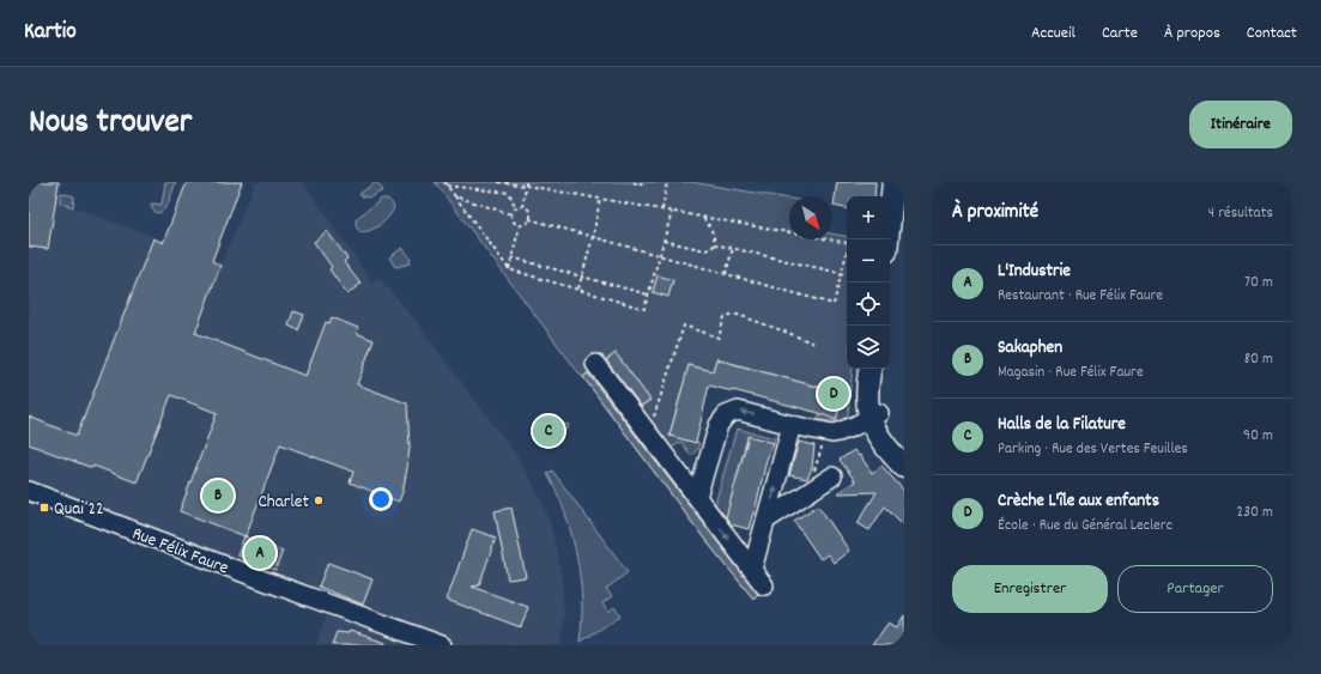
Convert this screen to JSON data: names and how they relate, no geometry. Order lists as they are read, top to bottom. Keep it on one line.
{"streets":{"street":["Rue Félix Faure"]},"places":{"other":["Charlet"],"transit":["Quai 22"]},"north":"bottom right","page":{"header":"Kartio","nav":["Accueil","Carte","À propos","Contact"],"title":"Nous trouver","buttons":["Itinéraire",["Enregistrer","Partager"]],"heading":["À proximité","4 résultats"],"map_buttons":["+","−"],"list":[{"mark":"A","name":"L'Industrie","note":"Restaurant · Rue Félix Faure","value":"70 m"},{"mark":"B","name":"Sakaphen","note":"Magasin · Rue Félix Faure","value":"80 m"},{"mark":"C","name":"Halls de la Filature","note":"Parking · Rue des Vertes Feuilles","value":"90 m"},{"mark":"D","name":"Crèche L'île aux enfants","note":"École · Rue du Général Leclerc","value":"230 m"}],"pins":["D","C","B","A"]}}
